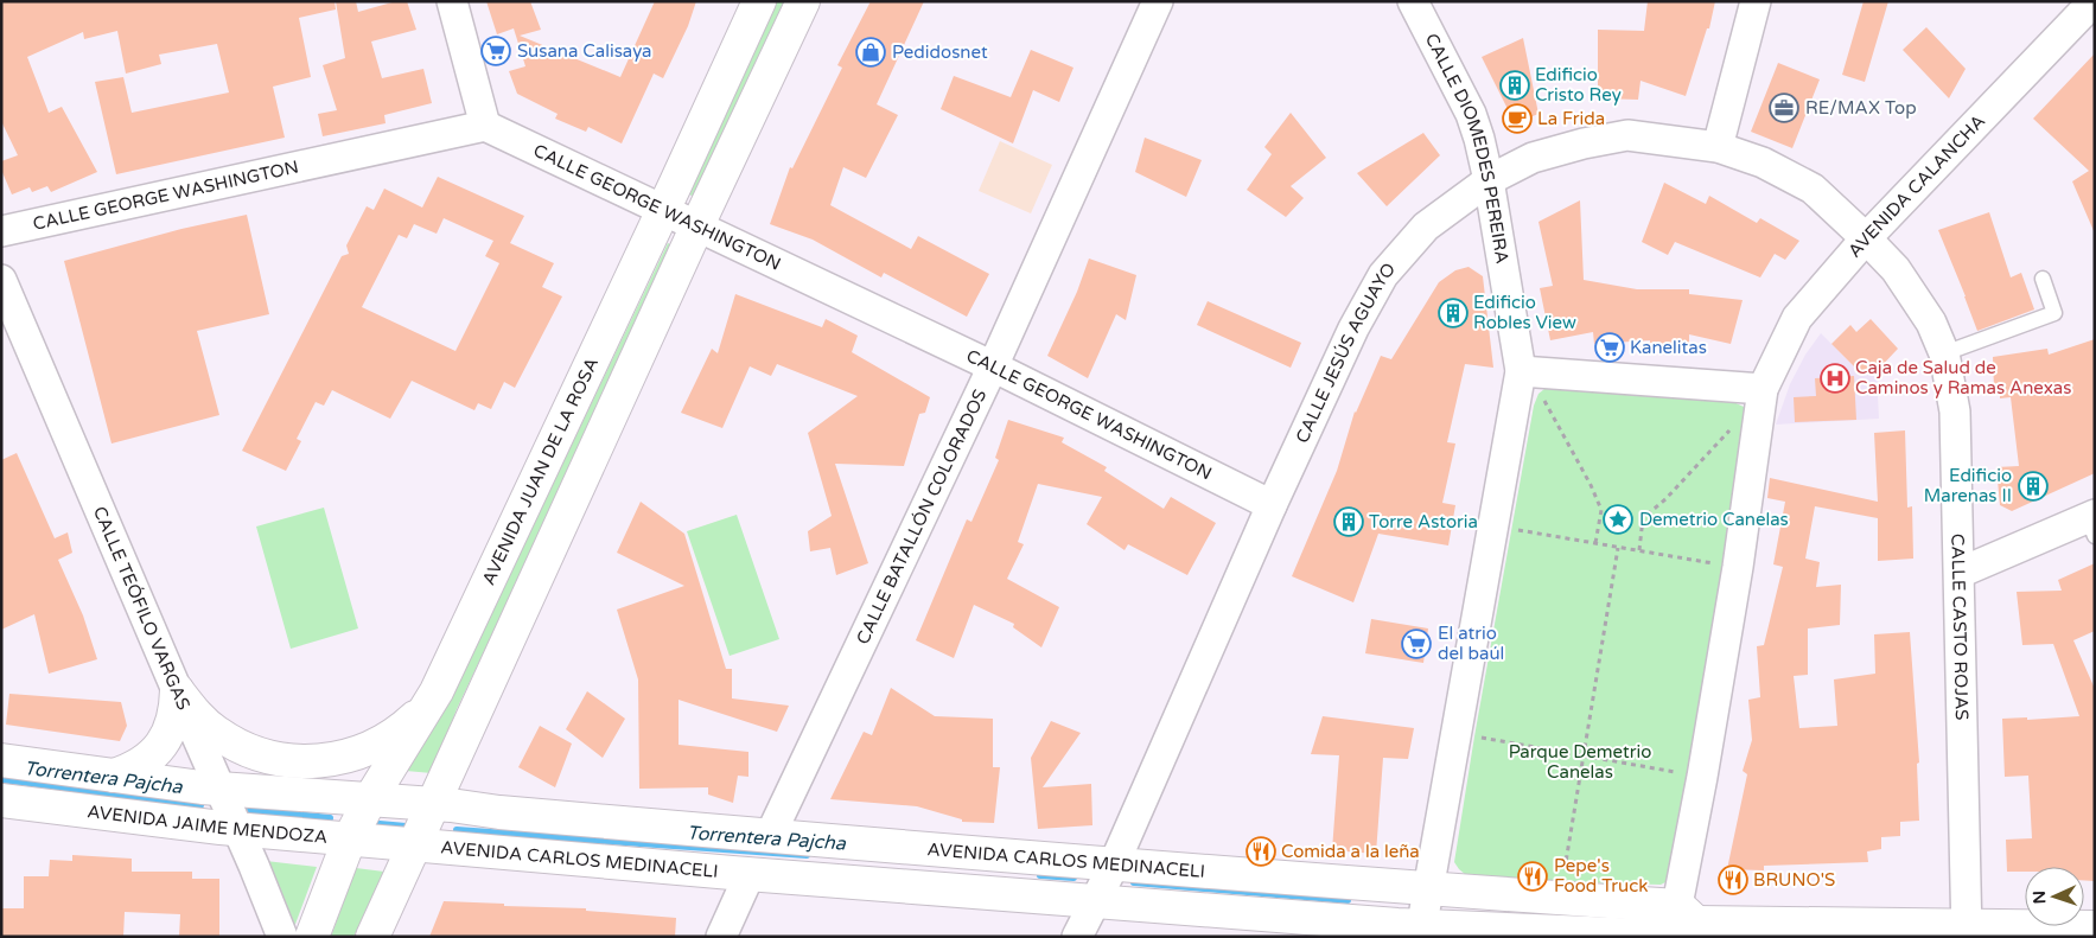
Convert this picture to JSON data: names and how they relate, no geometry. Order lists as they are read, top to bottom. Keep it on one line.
{"streets":{"main road":["AVENIDA JUAN DE LA ROSA","AVENIDA JAIME MENDOZA","AVENIDA CARLOS MEDINACELI"],"street":["CALLE DIOMEDES PEREIRA","AVENIDA CALANCHA","CALLE GEORGE WASHINGTON","CALLE JESÚS AGUAYO","CALLE BATALLÓN COLORADOS","CALLE TEÓFILO VARGAS","CALLE CASTO ROJAS"]},"crossings":[["CALLE DIOMEDES PEREIRA","CALLE JESÚS AGUAYO"],["AVENIDA CALANCHA","CALLE JESÚS AGUAYO"],["AVENIDA CALANCHA","CALLE CASTO ROJAS"],["CALLE GEORGE WASHINGTON","CALLE JESÚS AGUAYO"],["CALLE GEORGE WASHINGTON","AVENIDA JUAN DE LA ROSA"],["CALLE GEORGE WASHINGTON","CALLE BATALLÓN COLORADOS"],["CALLE JESÚS AGUAYO","CALLE CASTO ROJAS"],["CALLE JESÚS AGUAYO","AVENIDA CARLOS MEDINACELI"],["AVENIDA JUAN DE LA ROSA","AVENIDA JAIME MENDOZA"],["CALLE BATALLÓN COLORADOS","AVENIDA CARLOS MEDINACELI"],["CALLE TEÓFILO VARGAS","AVENIDA JAIME MENDOZA"],["CALLE CASTO ROJAS","AVENIDA CARLOS MEDINACELI"],["AVENIDA JAIME MENDOZA","AVENIDA CARLOS MEDINACELI"]],"water":["Torrentera Pajcha"],"parks":["Parque Demetrio Canelas"],"places":{"supermarket":["Susana Calisaya","Kanelitas","El atrio del baúl"],"shop":["Pedidosnet"],"building":["Edificio Cristo Rey","Edificio Robles View","Edificio Marenas II","Torre Astoria"],"office":["RE/MAX Top"],"cafe":["La Frida"],"hospital":["Caja de Salud de Caminos y Ramas Anexas"],"place":["Demetrio Canelas"],"restaurant":["Comida a la leña","Pepe's Food Truck","BRUNO'S"]},"north":"left"}
